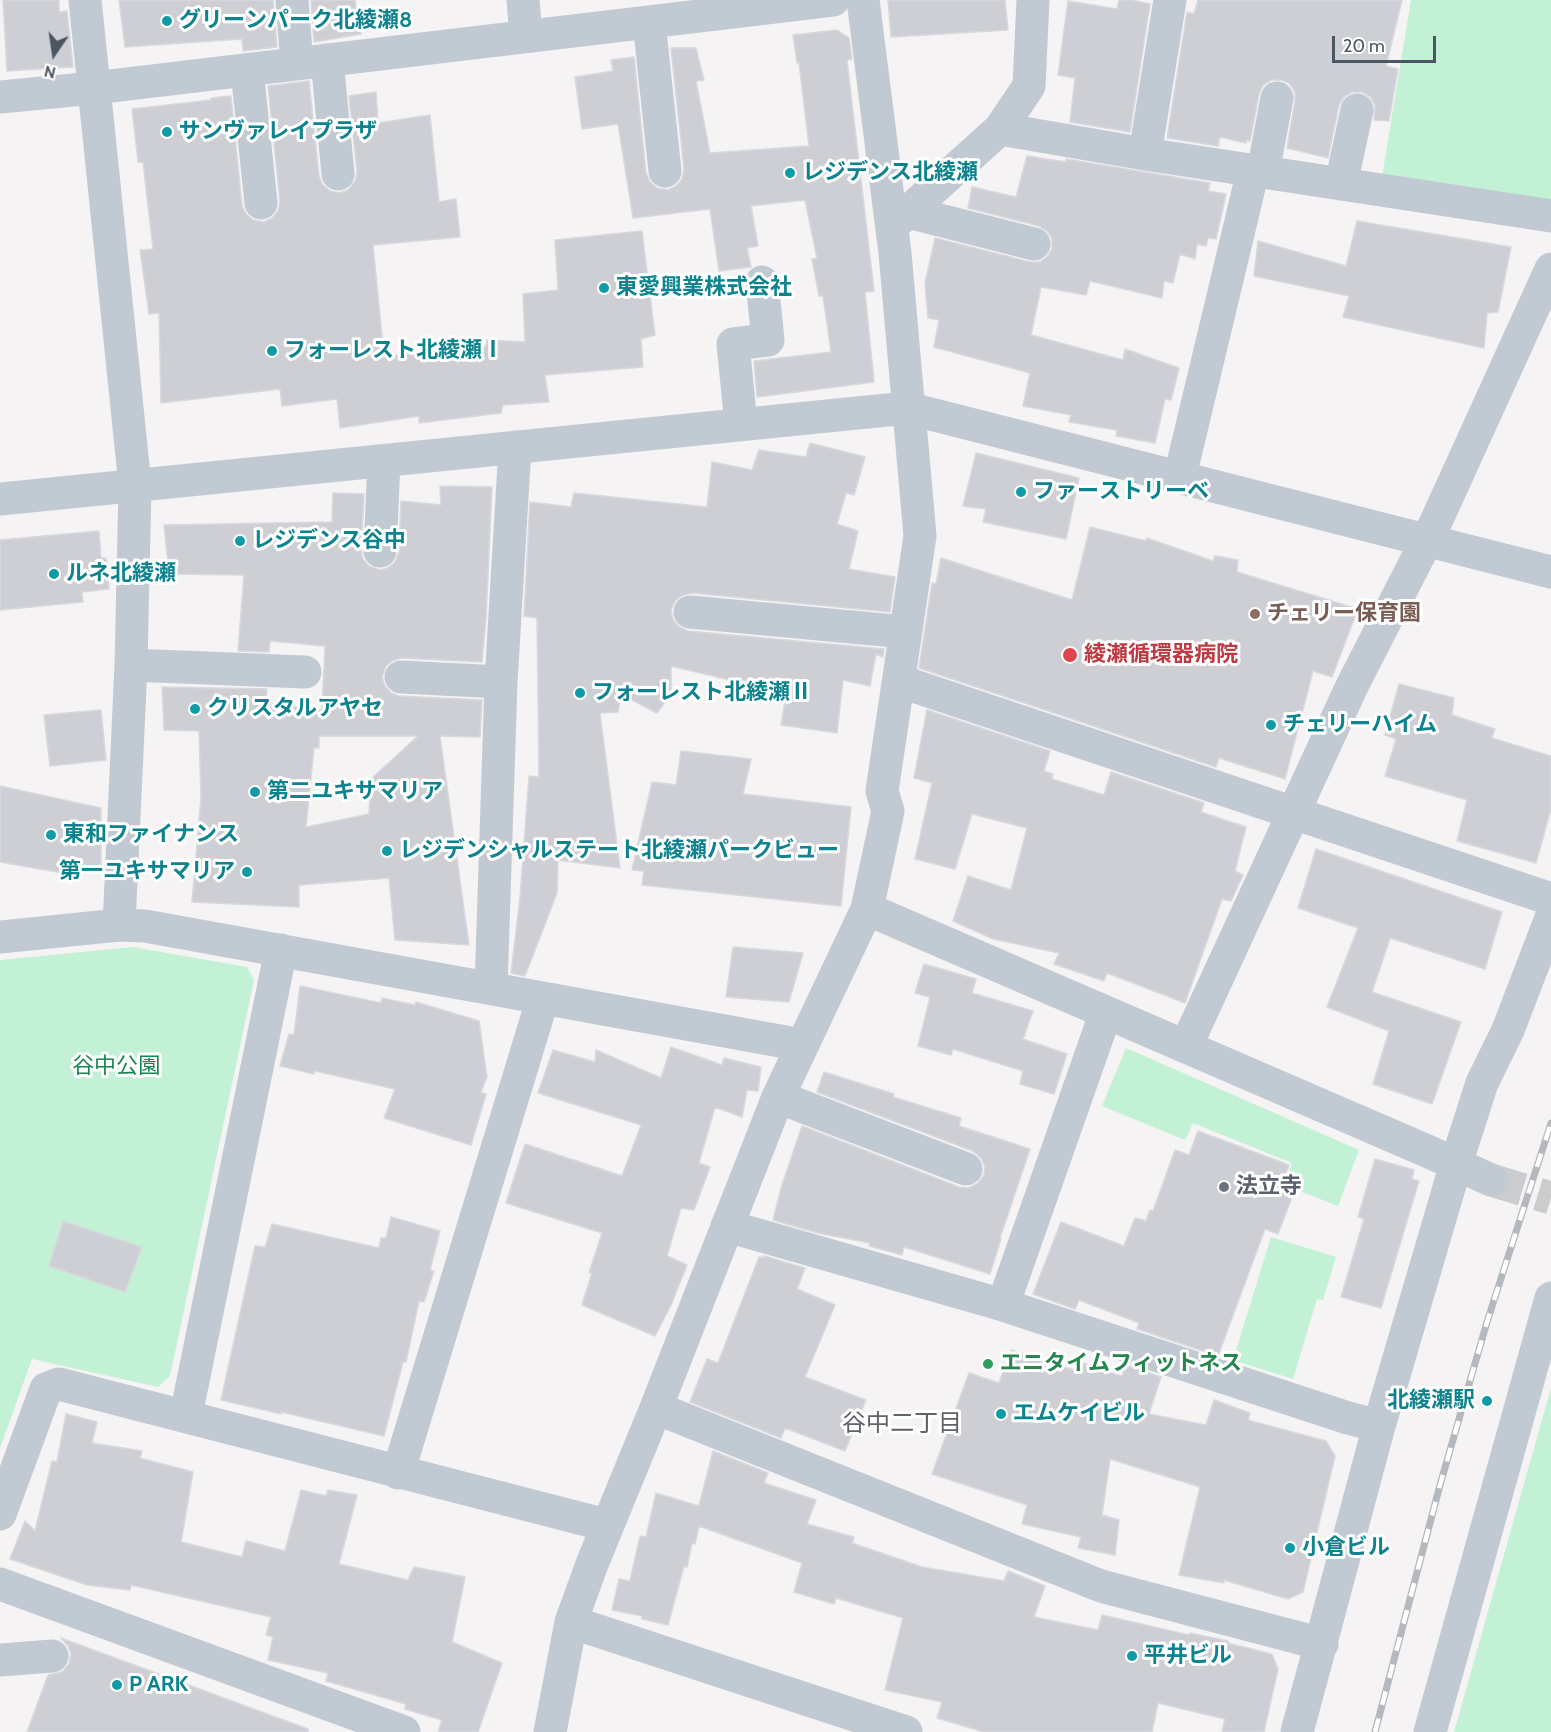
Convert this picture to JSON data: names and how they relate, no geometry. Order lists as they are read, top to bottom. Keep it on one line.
{"districts":["谷中二丁目"],"parks":["谷中公園"],"places":["グリーンパーク北綾瀬8","サンヴァレイプラザ","レジデンス北綾瀬","東愛興業株式会社","フォーレスト北綾瀬Ⅰ","ファーストリーベ","レジデンス谷中","ルネ北綾瀬","チェリー保育園","綾瀬循環器病院","フォーレスト北綾瀬Ⅱ","クリスタルアヤセ","チェリーハイム","第二ユキサマリア","東和ファイナンス","レジデンシャルステート北綾瀬パークビュー","第一ユキサマリア","法立寺","エニタイムフィットネス","北綾瀬駅","エムケイビル","小倉ビル","平井ビル","P ARK"],"scale_bar":"20 m","north":"bottom"}
